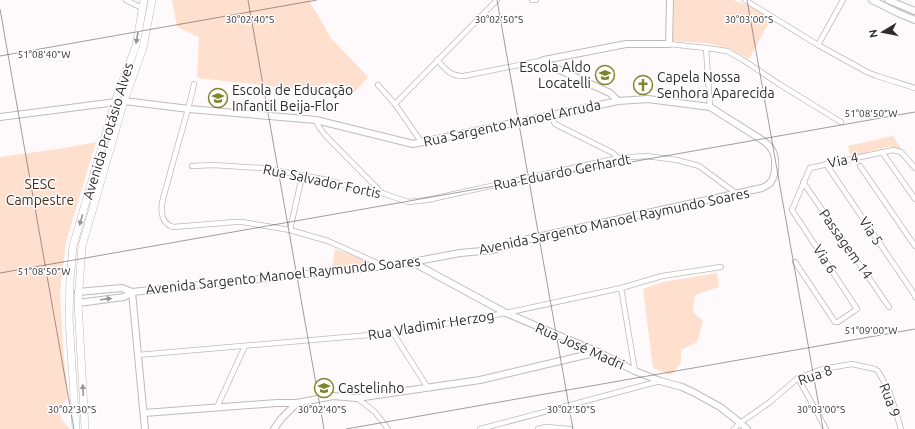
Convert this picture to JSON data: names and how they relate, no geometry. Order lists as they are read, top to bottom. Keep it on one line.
{"streets":{"main road":["Avenida Protásio Alves"],"street":["Rua Sargento Manoel Arruda","Via 4","Rua Eduardo Gerhardt","Rua Salvador Fortis","Avenida Sargento Manoel Raymundo Soares","Via 5","Passagem 14","Via 6","Rua Vladimir Herzog","Rua José Madri","Rua 8","Rua 9"]},"crossings":[["Rua Sargento Manoel Arruda","Avenida Protásio Alves"],["Rua Sargento Manoel Arruda","Avenida Sargento Manoel Raymundo Soares"],["Avenida Protásio Alves","Avenida Sargento Manoel Raymundo Soares"],["Via 4","Via 5"],["Via 4","Passagem 14"],["Via 4","Via 6"],["Rua Eduardo Gerhardt","Rua Salvador Fortis"],["Rua Eduardo Gerhardt","Avenida Sargento Manoel Raymundo Soares"],["Avenida Sargento Manoel Raymundo Soares","Rua José Madri"],["Rua Vladimir Herzog","Rua José Madri"],["Rua José Madri","Rua 8"],["Rua 8","Rua 9"]],"parks":["SESC Campestre"],"places":{"school or university":["Escola Aldo Locatelli","Escola de Educação Infantil Beija-Flor","Castelinho"],"church":["Capela Nossa Senhora Aparecida"]},"north":"left","coordinates":["30°02'40\"S","30°02'50\"S","30°03'00\"S","51°08'40\"W","51°08'50\"W","51°09'00\"W","30°02'30\"S"]}
